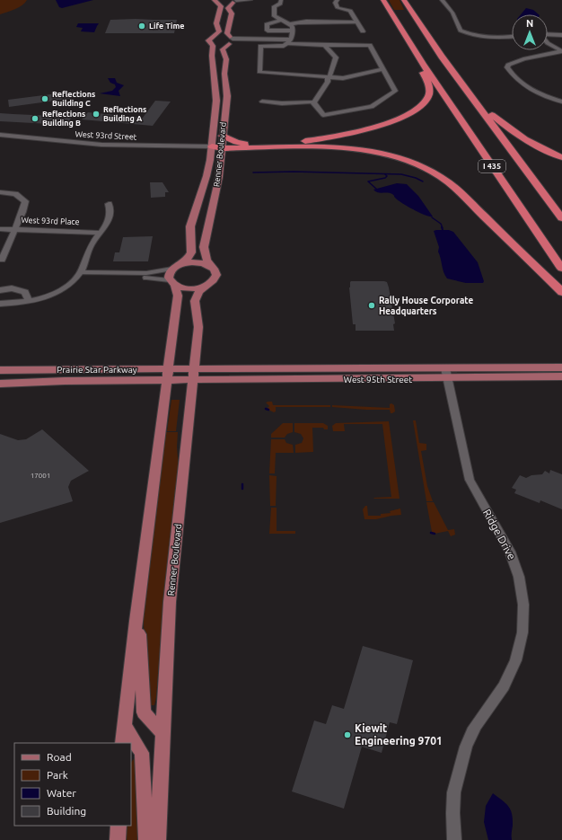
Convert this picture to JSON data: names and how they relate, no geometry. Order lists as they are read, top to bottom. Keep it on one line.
{"streets":{"highway":["I 435"],"main road":["Renner Boulevard","Prairie Star Parkway","West 95th Street"],"street":["West 93rd Street","West 93rd Place","Ridge Drive"]},"crossings":[["West 93rd Street","Renner Boulevard"],["Renner Boulevard","Prairie Star Parkway"],["Renner Boulevard","West 95th Street"],["Prairie Star Parkway","West 95th Street"],["West 95th Street","Ridge Drive"]],"places":["Life Time","Reflections Building C","Reflections Building A","Reflections Building B","Rally House Corporate Headquarters","Kiewit Engineering 9701"],"house_numbers":["17001"],"legend":["Road","Park","Water","Building"],"north":"top"}
